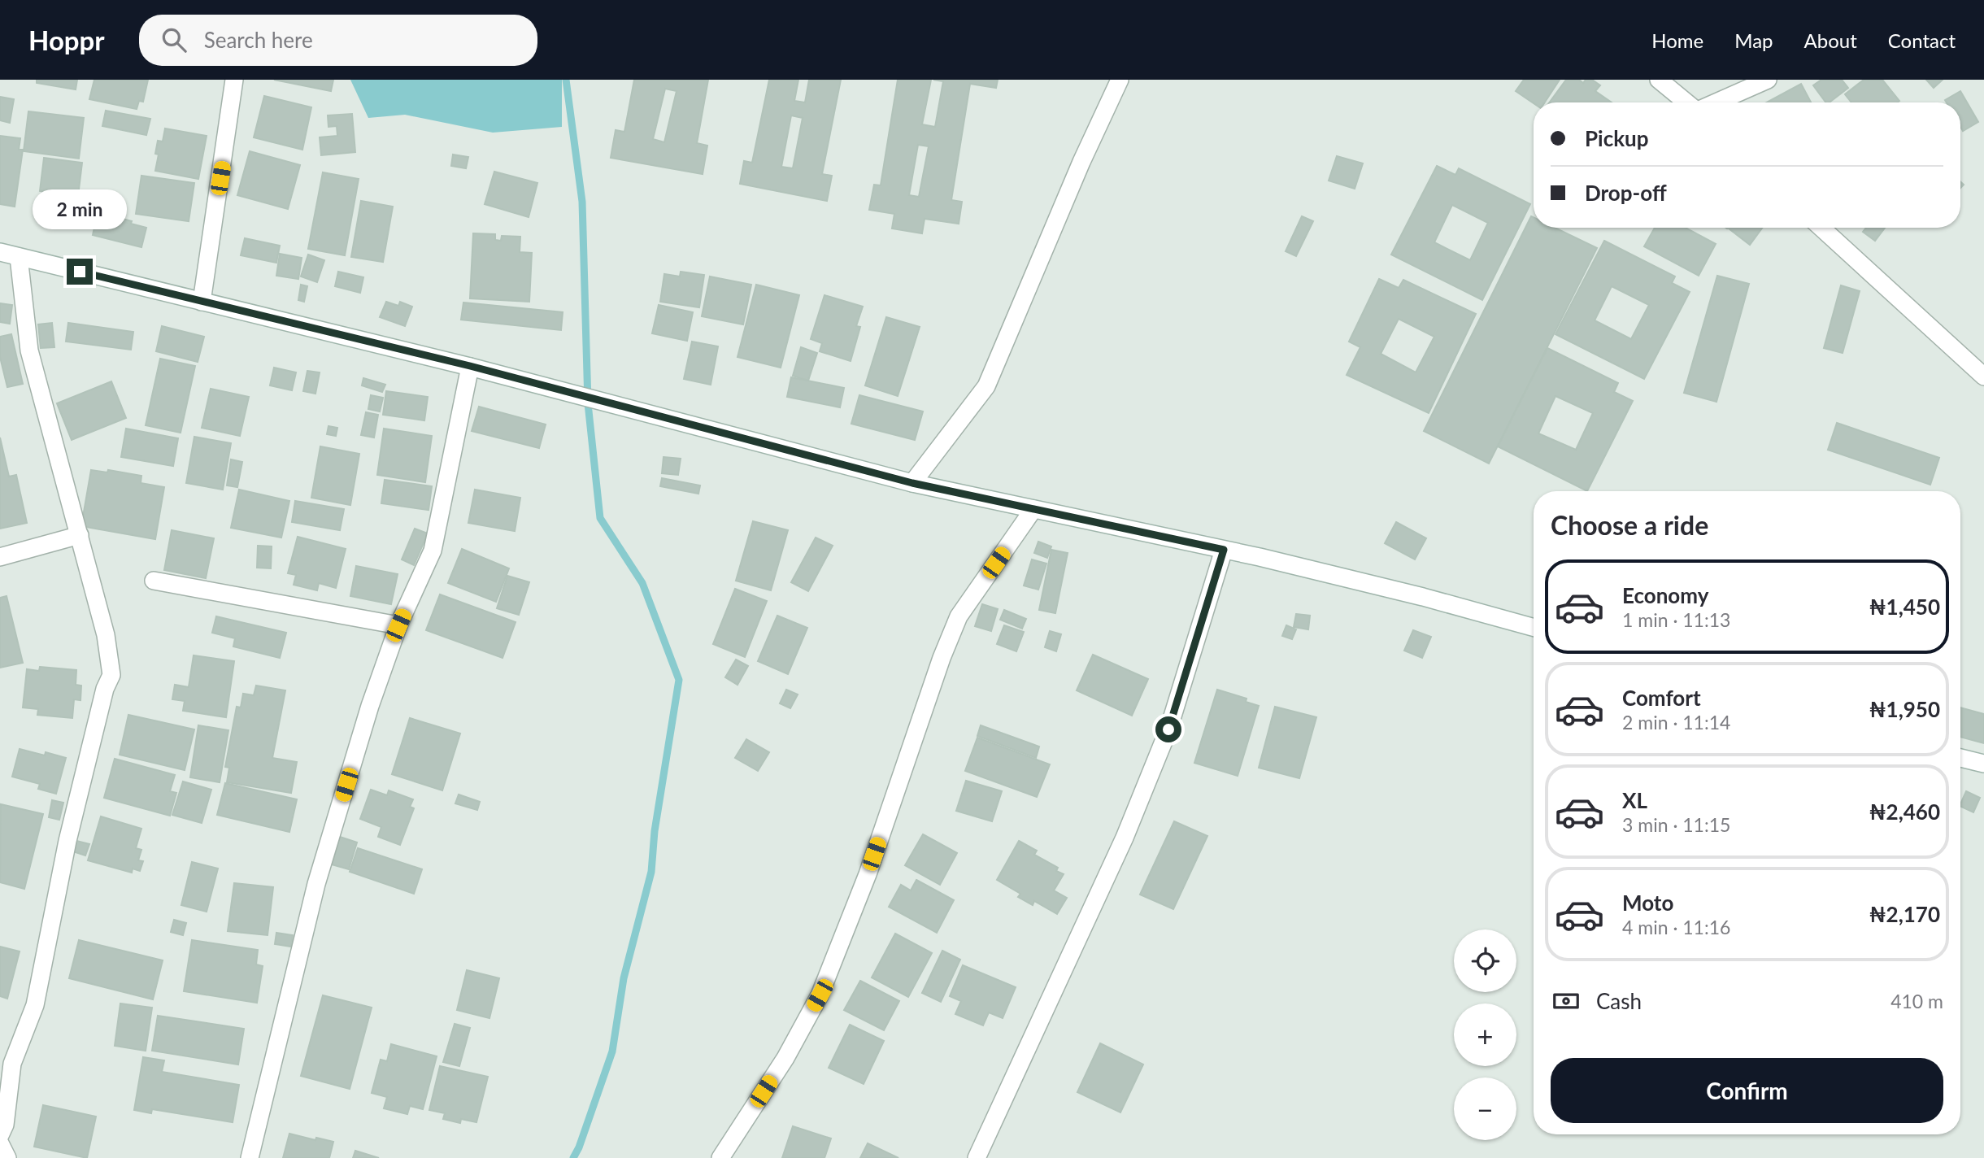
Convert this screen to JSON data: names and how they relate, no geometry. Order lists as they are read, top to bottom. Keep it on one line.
{"page":{"header":"Hoppr","search":"Search here","nav":["Home","Map","About","Contact"],"banner":["Pickup","Drop-off"],"bubble":"2 min","heading":"Choose a ride","list":[{"name":"Economy","note":"1 min · 11:13","value":"₦1,450"},{"name":"Comfort","note":"2 min · 11:14","value":"₦1,950"},{"name":"XL","note":"3 min · 11:15","value":"₦2,460"},{"name":"Moto","note":"4 min · 11:16","value":"₦2,170"}],"map_buttons":["+","−"],"pay":["Cash","410 m"],"buttons":"Confirm"}}
